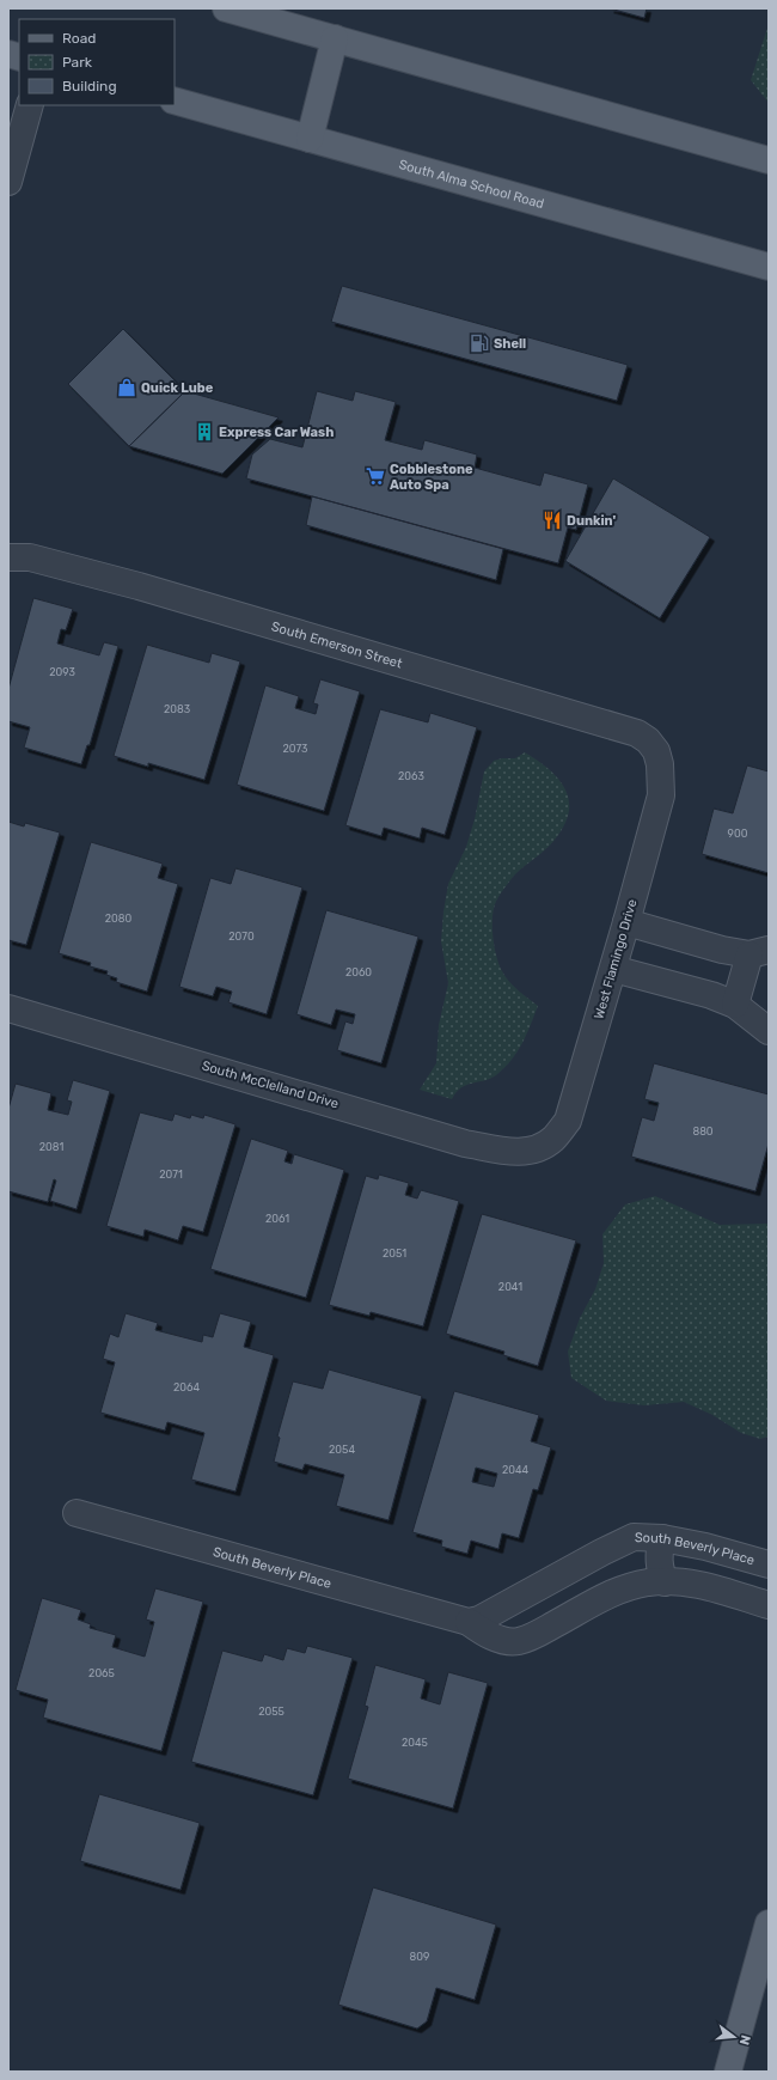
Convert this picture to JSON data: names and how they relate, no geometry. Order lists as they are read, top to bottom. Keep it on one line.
{"streets":{"main road":["South Alma School Road"],"street":["South Emerson Street","West Flamingo Drive","South McClelland Drive","South Beverly Place"]},"crossings":[["South Emerson Street","West Flamingo Drive"],["West Flamingo Drive","South McClelland Drive"]],"places":{"fuel station":["Shell"],"shop":["Quick Lube"],"building":["Express Car Wash"],"supermarket":["Cobblestone Auto Spa"],"restaurant":["Dunkin'"]},"house_numbers":["2093","2083","2073","2063","900","2080","2070","2060","880","2081","2071","2061","2051","2041","2064","2054","2044","2065","2055","2045","809"],"legend":["Road","Park","Building"],"north":"right"}
